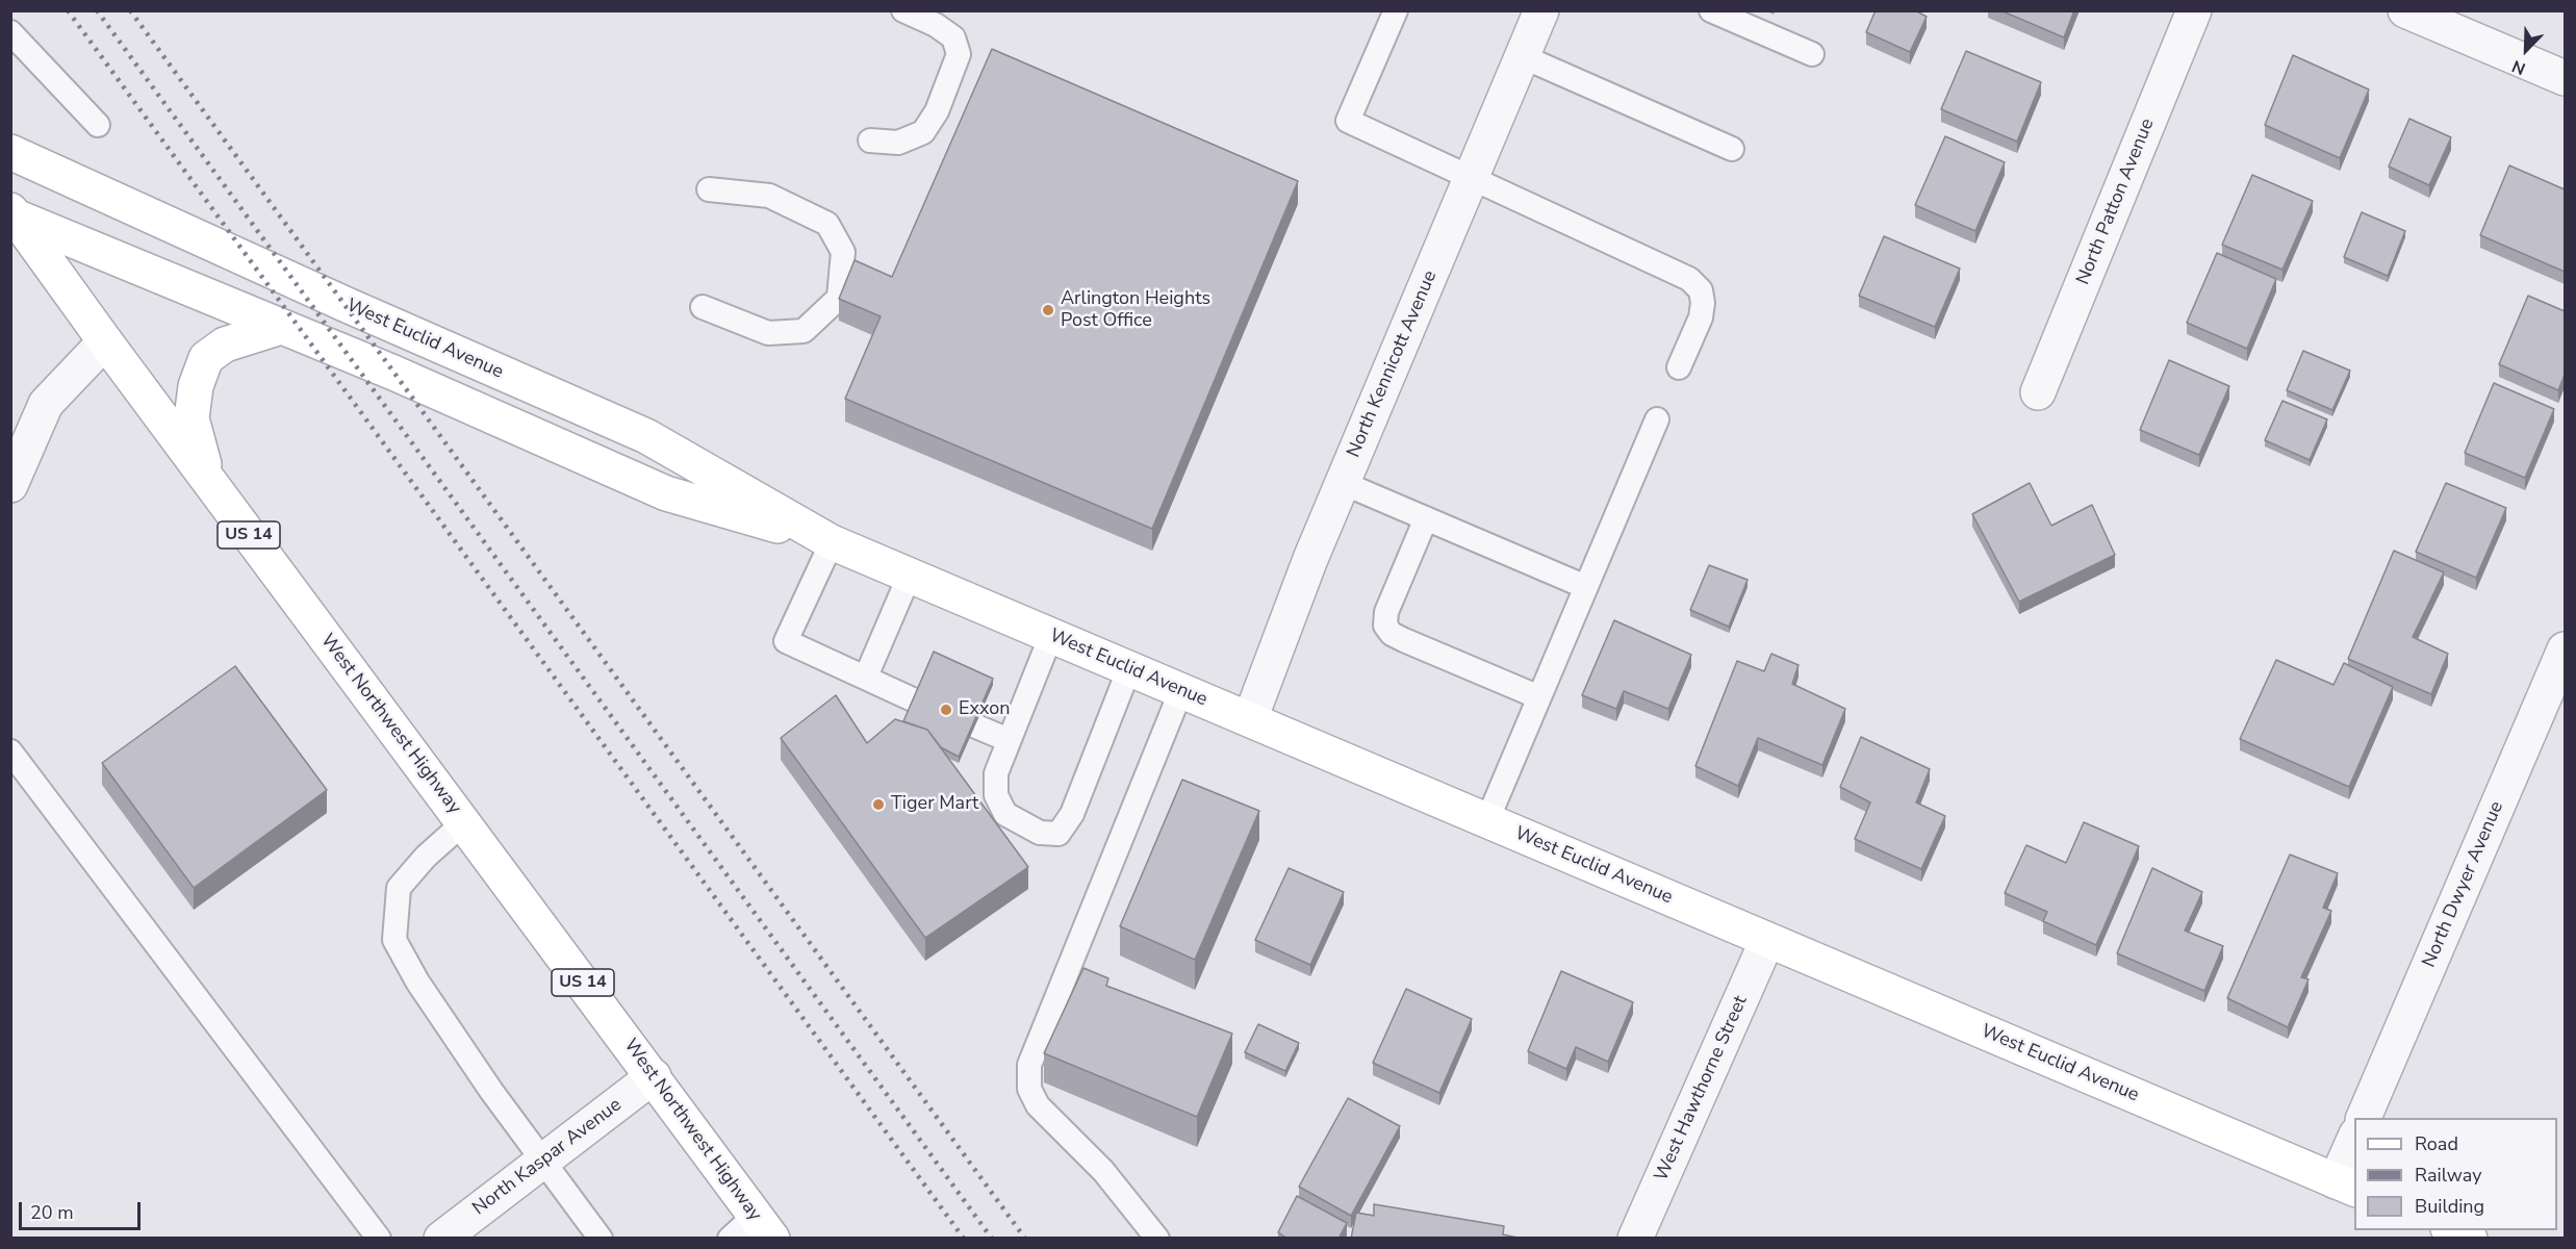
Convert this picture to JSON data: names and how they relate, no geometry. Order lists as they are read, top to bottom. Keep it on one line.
{"streets":{"main road":["West Euclid Avenue","US 14","West Northwest Highway"],"street":["North Patton Avenue","North Kennicott Avenue","North Dwyer Avenue","West Hawthorne Street","North Kaspar Avenue"]},"crossings":[["West Euclid Avenue","North Kennicott Avenue"],["West Euclid Avenue","West Northwest Highway"],["West Euclid Avenue","West Hawthorne Street"],["West Northwest Highway","North Kaspar Avenue"]],"places":["Arlington Heights Post Office","Exxon","Tiger Mart"],"legend":["Road","Railway","Building"],"scale_bar":"20 m","north":"bottom left"}
